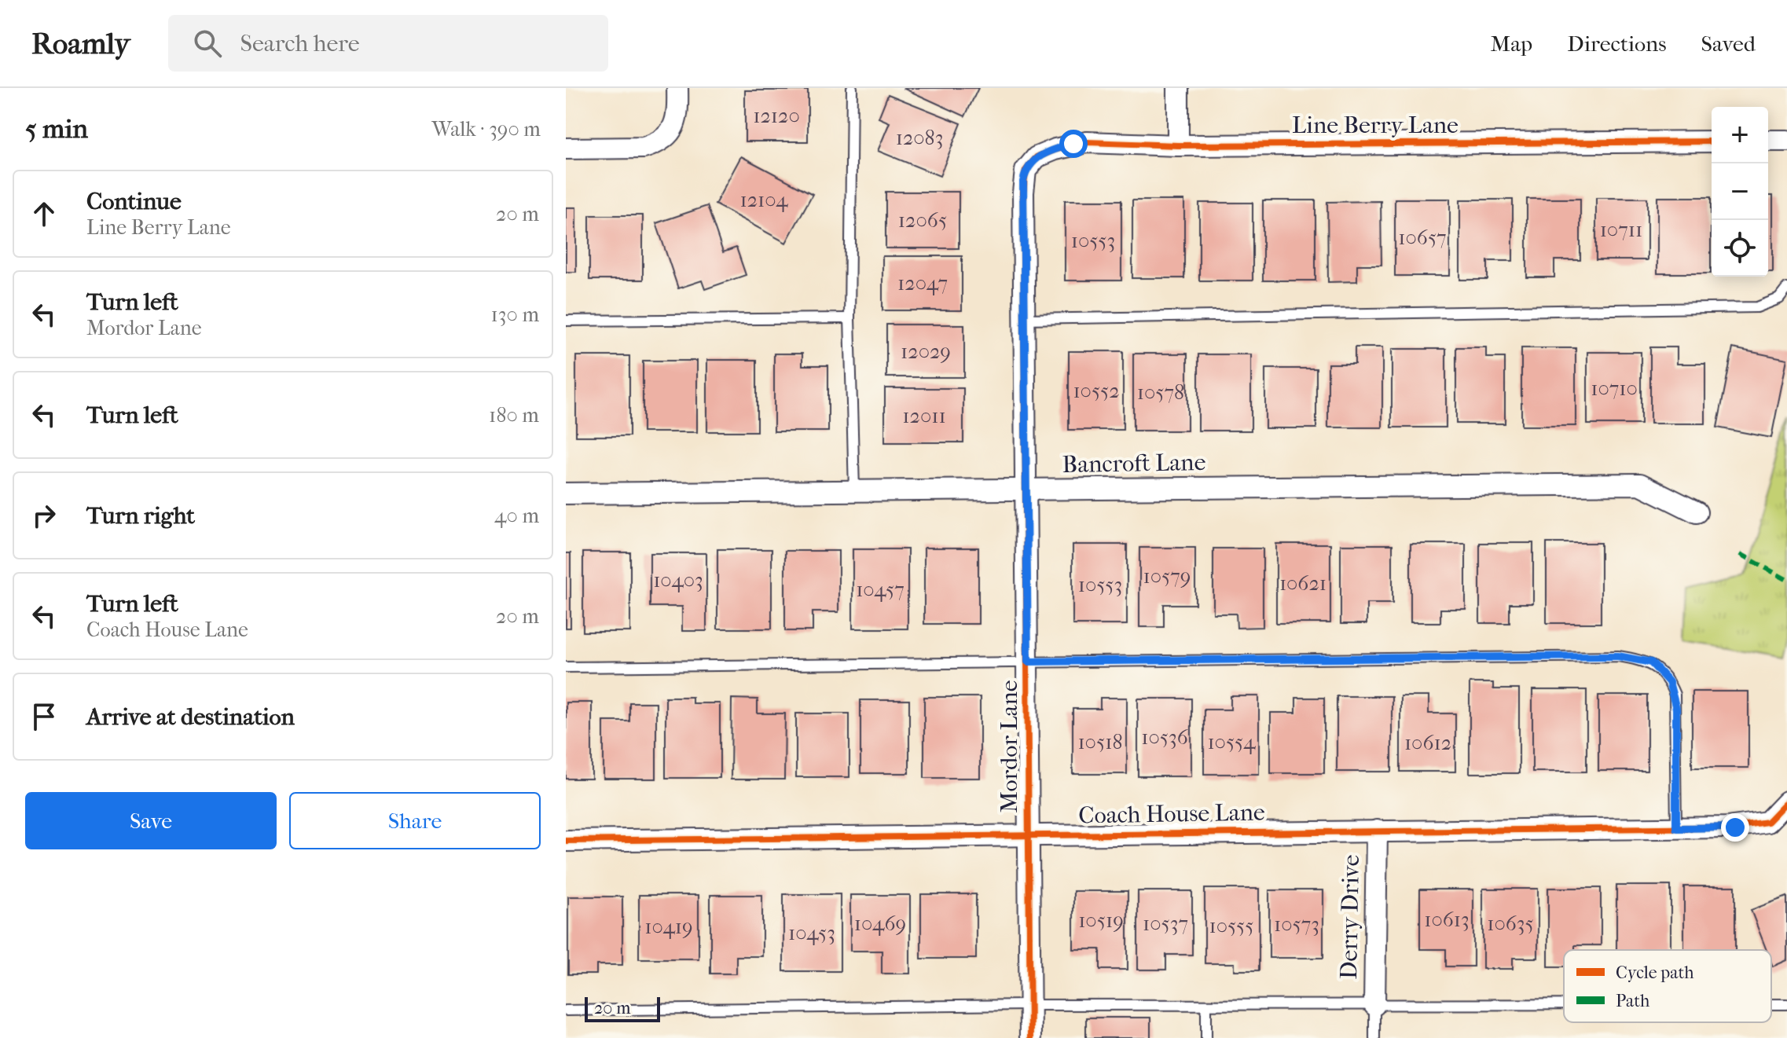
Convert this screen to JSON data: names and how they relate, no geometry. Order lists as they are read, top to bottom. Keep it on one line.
{"streets":{"street":["Line Berry Lane","Bancroft Lane","Mordor Lane","Coach House Lane","Derry Drive"]},"crossings":[["Line Berry Lane","Mordor Lane"],["Bancroft Lane","Mordor Lane"],["Mordor Lane","Coach House Lane"],["Coach House Lane","Derry Drive"]],"house_numbers":["12120","12083","12104","12065","10711","10657","10553","12047","12029","10710","10552","10578","12011","10579","10403","10621","10553","10457","10536","10518","10554","10612","10613","10519","10469","10537","10635","10573","10555","10419","10453"],"legend":["Cycle path","Path"],"scale_bar":"20 m","page":{"header":"Roamly","search":"Search here","nav":["Map","Directions","Saved"],"heading":["5 min","Walk · 390 m"],"map_buttons":["+","−"],"list":[["Continue","Line Berry Lane","20 m"],["Turn left","Mordor Lane","130 m"],["Turn left","180 m"],["Turn right","40 m"],["Turn left","Coach House Lane","20 m"],"Arrive at destination"],"buttons":["Save","Share"],"scale":"20 m"}}
